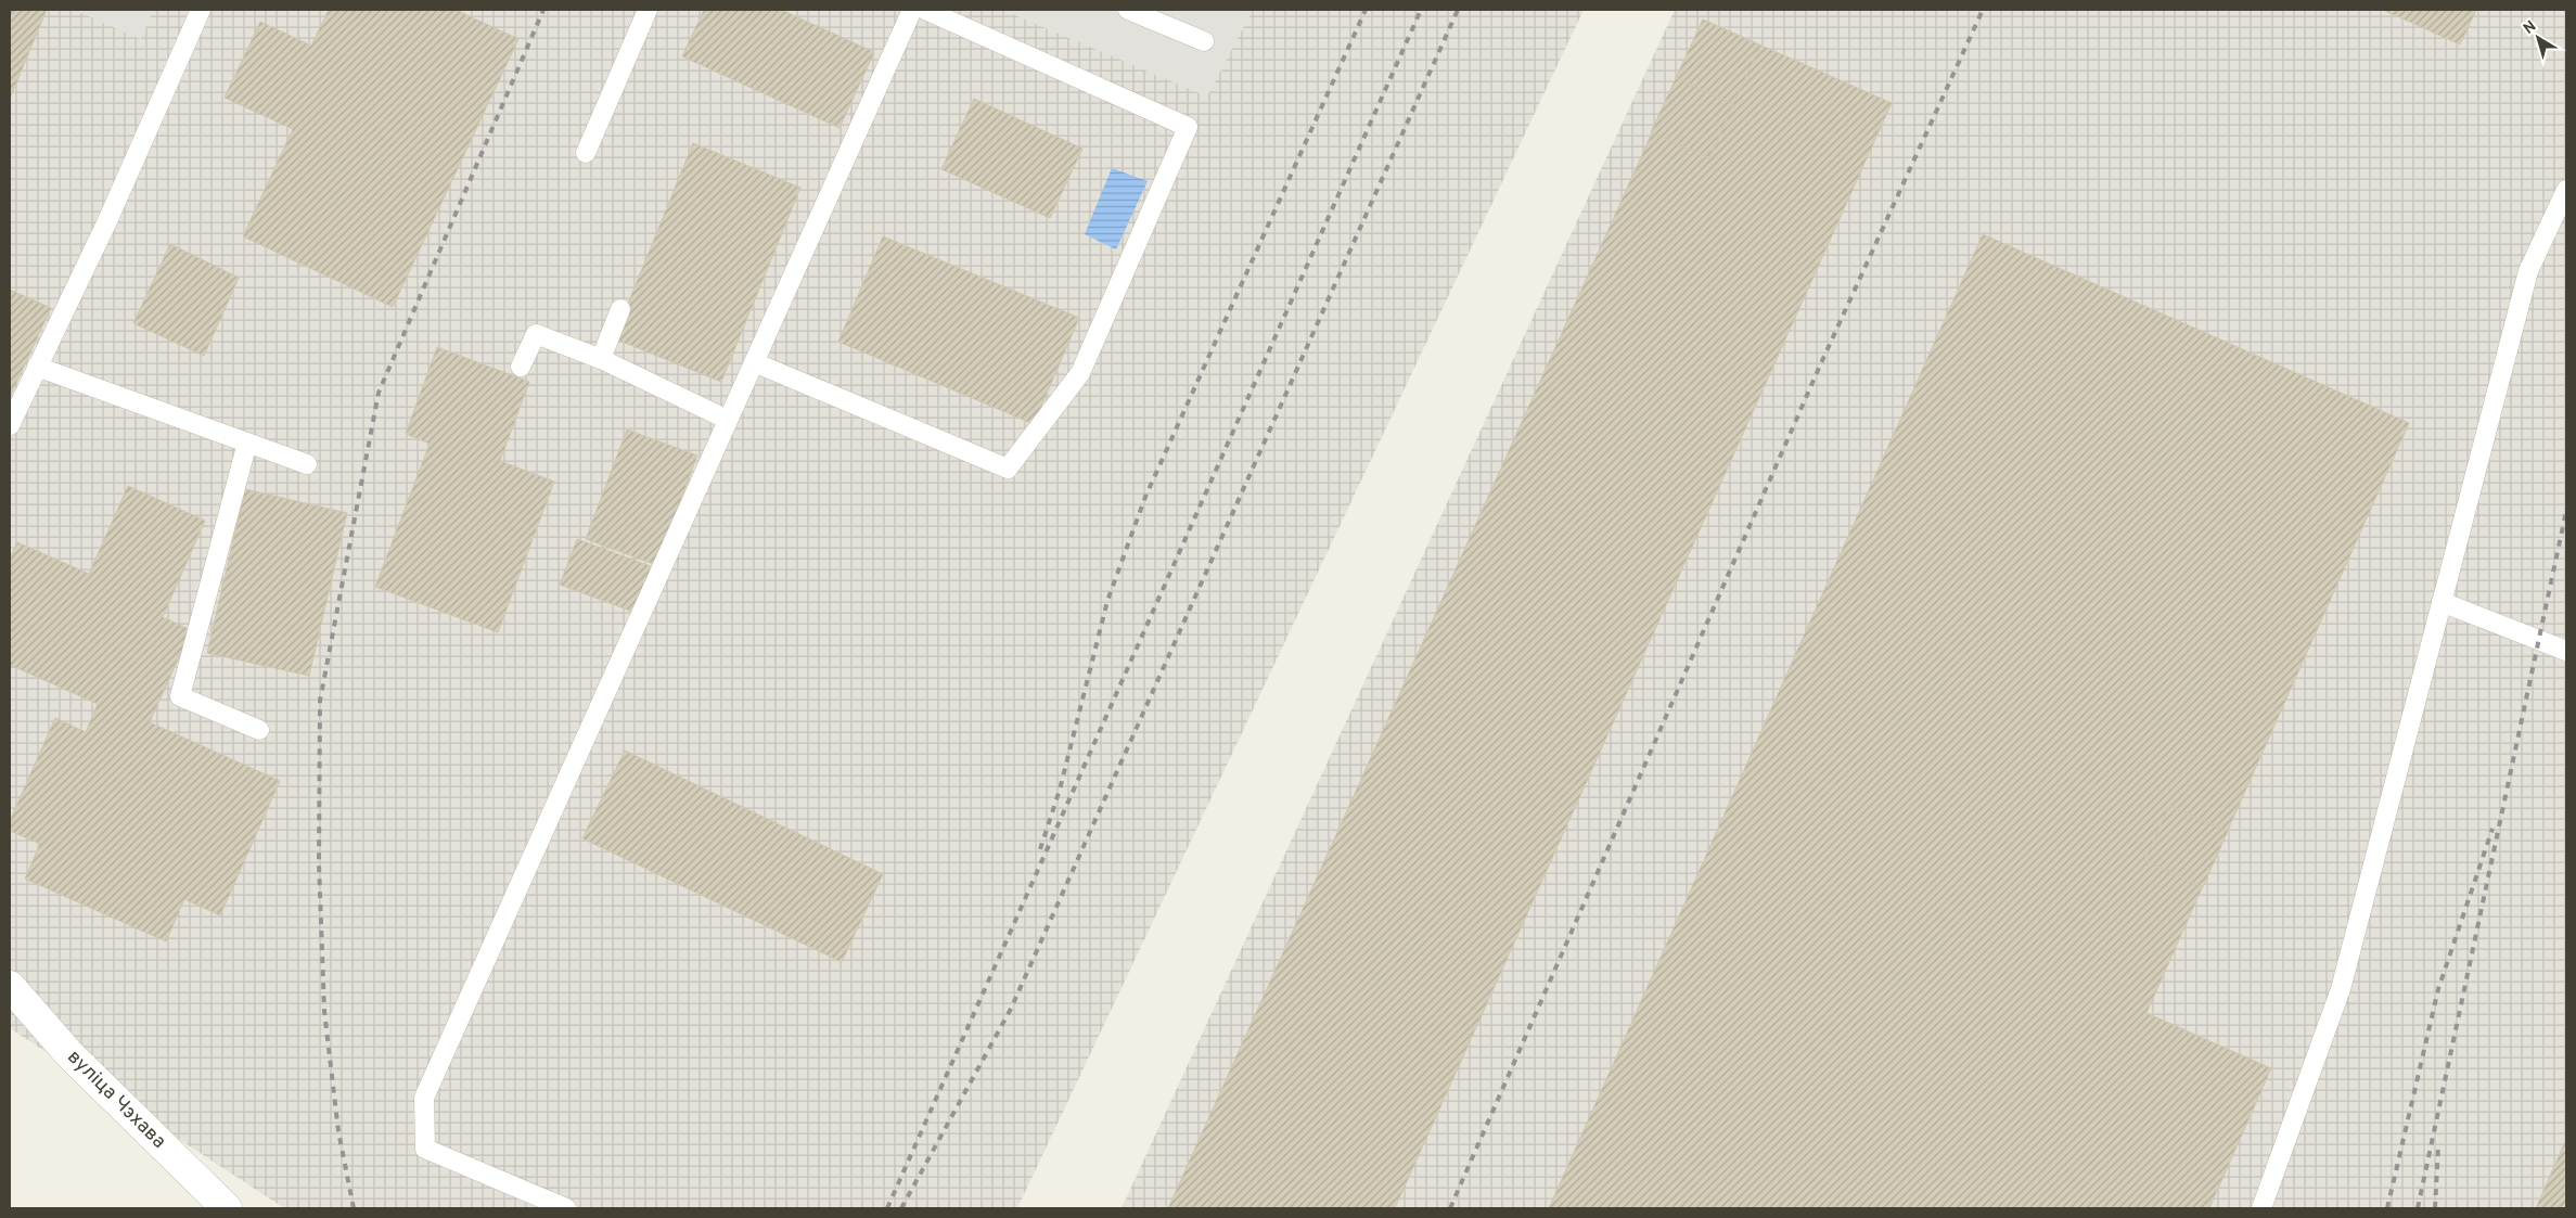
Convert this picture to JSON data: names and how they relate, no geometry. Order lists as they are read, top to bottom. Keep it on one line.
{"streets":{"street":["вуліца Чэхава"]},"north":"top left"}
